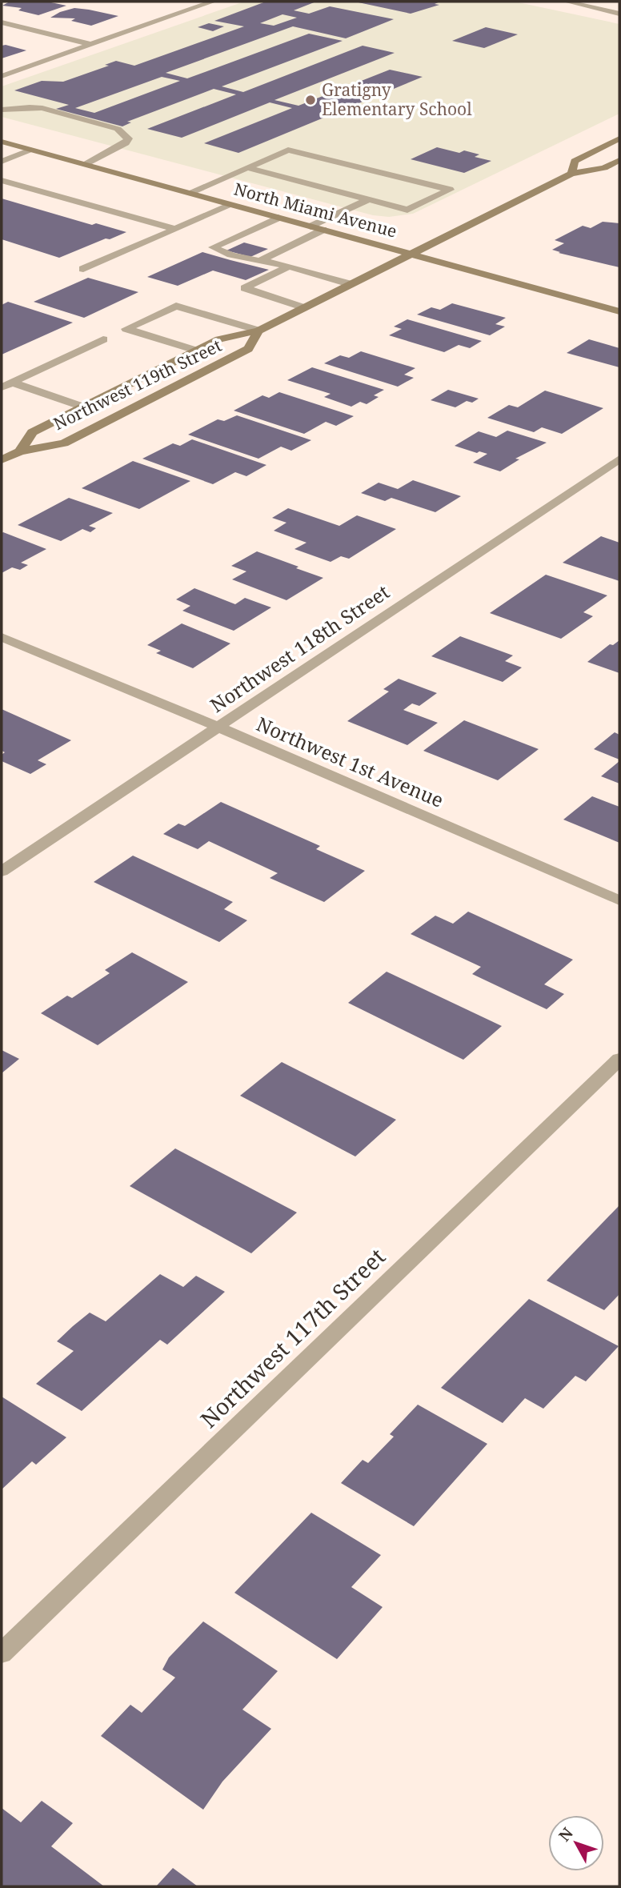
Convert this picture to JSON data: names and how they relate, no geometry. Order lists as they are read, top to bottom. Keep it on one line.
{"streets":{"main road":["North Miami Avenue","Northwest 119th Street"],"street":["Northwest 118th Street","Northwest 1st Avenue","Northwest 117th Street"]},"crossings":[["North Miami Avenue","Northwest 119th Street"],["Northwest 118th Street","Northwest 1st Avenue"]],"places":["Gratigny Elementary School"],"north":"top left"}
